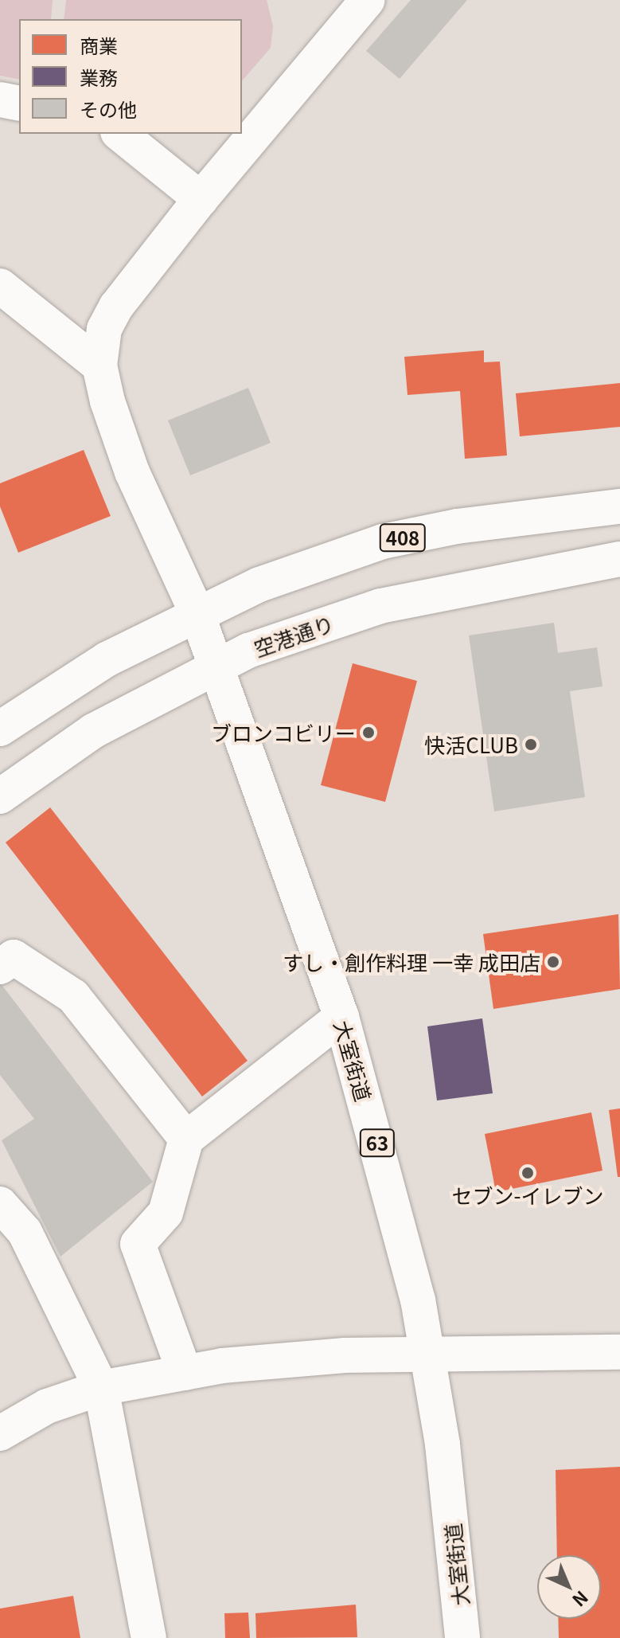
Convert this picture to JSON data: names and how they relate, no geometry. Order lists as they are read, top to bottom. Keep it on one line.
{"streets":{"main road":["408","空港通り","大室街道","63"]},"crossings":[["408","大室街道"],["空港通り","大室街道"]],"places":["ブロンコビリー","快活CLUB","すし・創作料理 一幸 成田店","セブン-イレブン"],"legend":["商業","業務","その他"],"north":"bottom right"}
